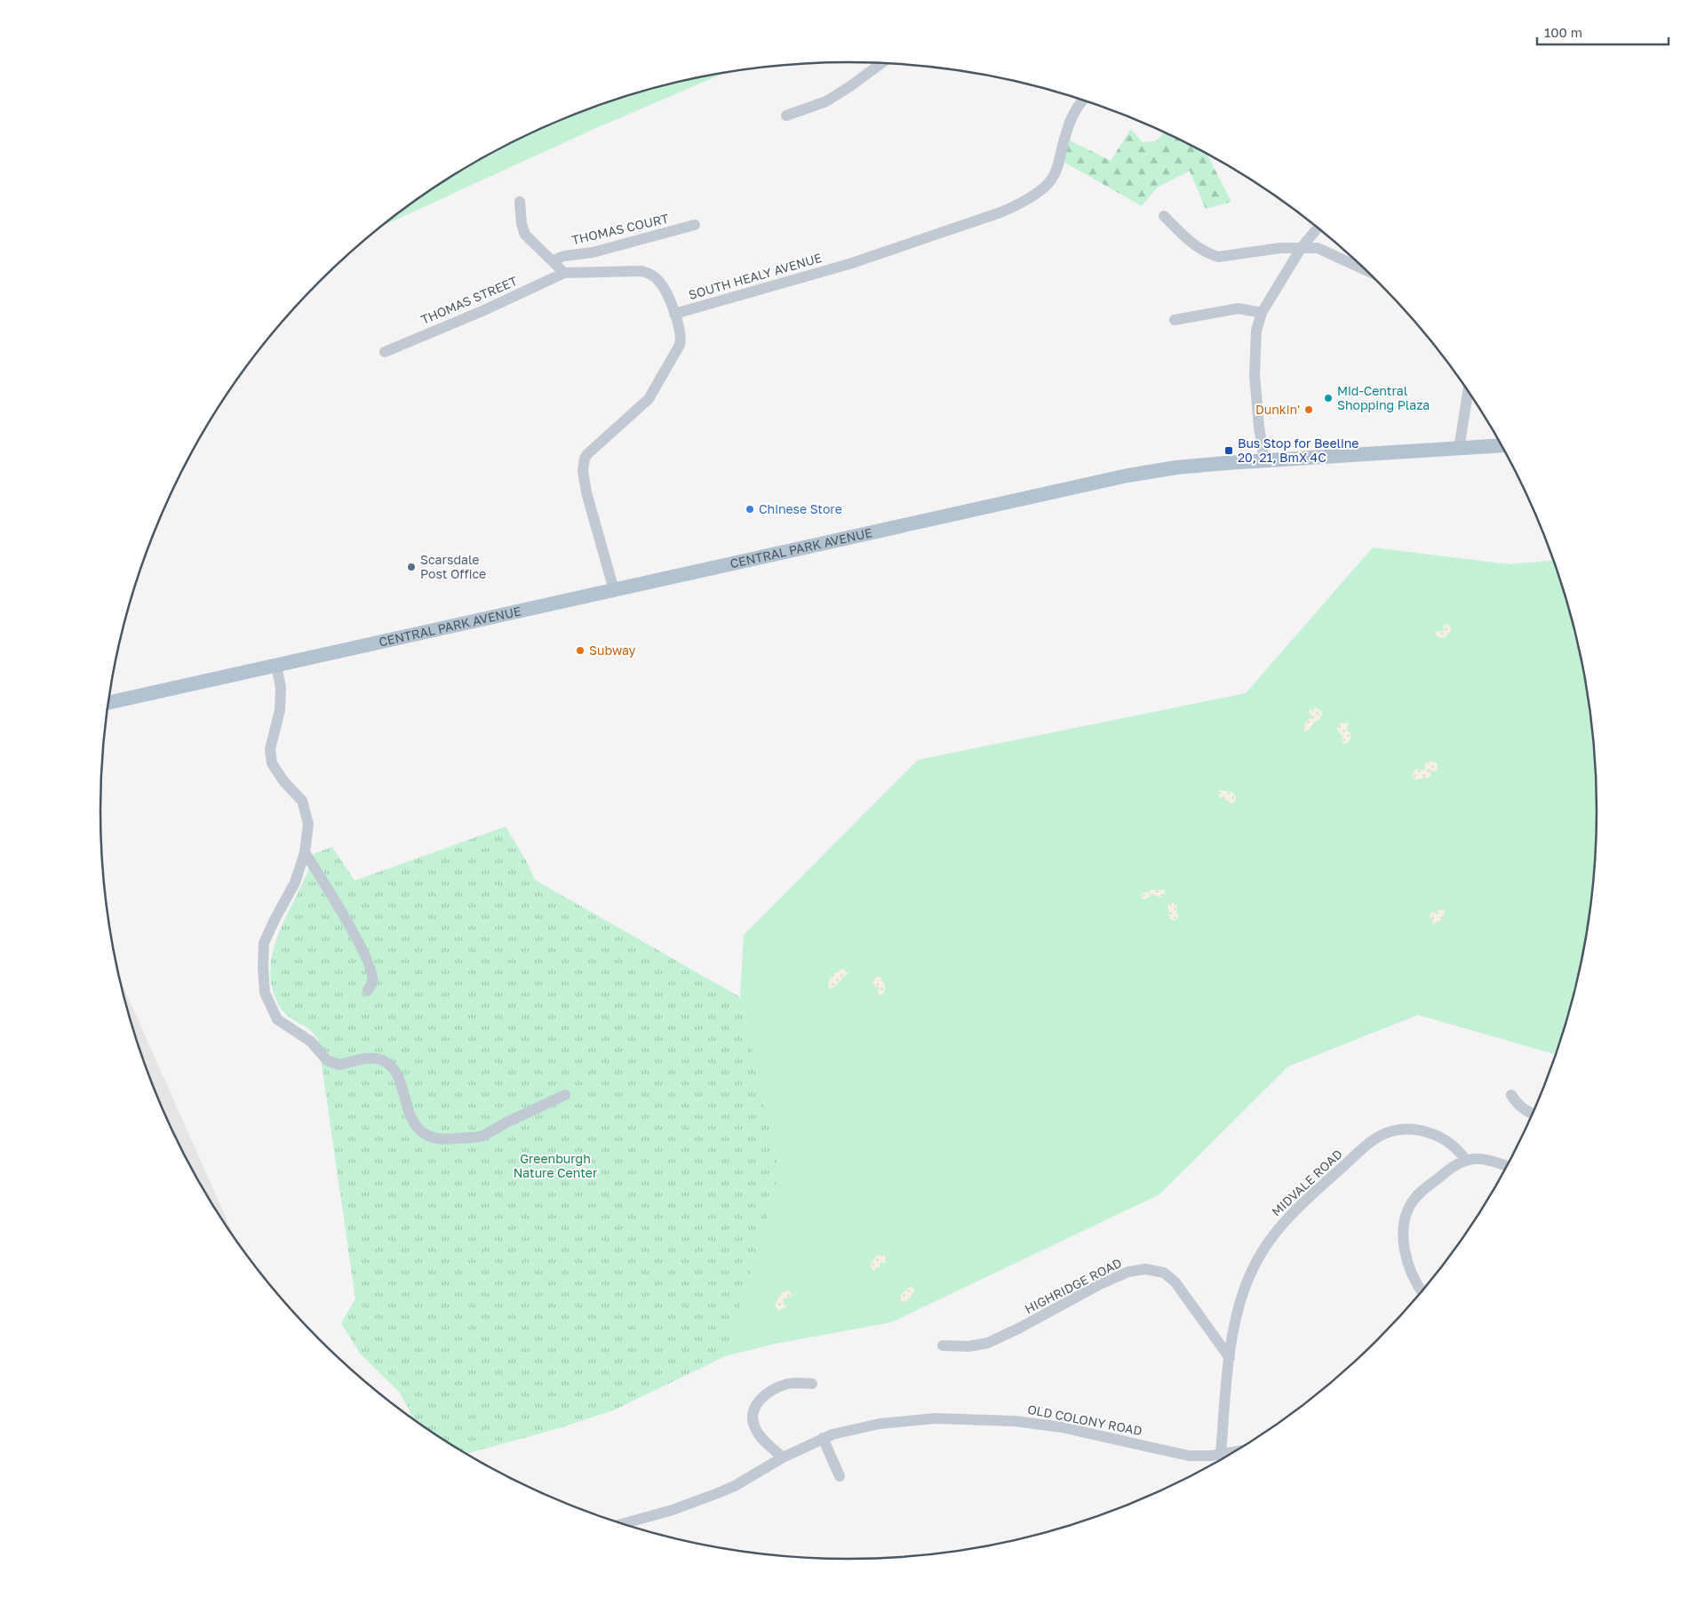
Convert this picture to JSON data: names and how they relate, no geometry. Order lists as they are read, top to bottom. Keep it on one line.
{"streets":{"main road":["CENTRAL PARK AVENUE"],"street":["THOMAS COURT","SOUTH HEALY AVENUE","THOMAS STREET","MIDVALE ROAD","HIGHRIDGE ROAD","OLD COLONY ROAD"]},"crossings":[["SOUTH HEALY AVENUE","THOMAS STREET"],["MIDVALE ROAD","HIGHRIDGE ROAD"],["MIDVALE ROAD","OLD COLONY ROAD"]],"parks":["Greenburgh Nature Center"],"places":{"other":["Mid-Central Shopping Plaza","Dunkin'","Chinese Store","Scarsdale Post Office","Subway"],"transit":["Bus Stop for Beeline 20, 21, BmX 4C"]},"scale_bar":"100 m"}
